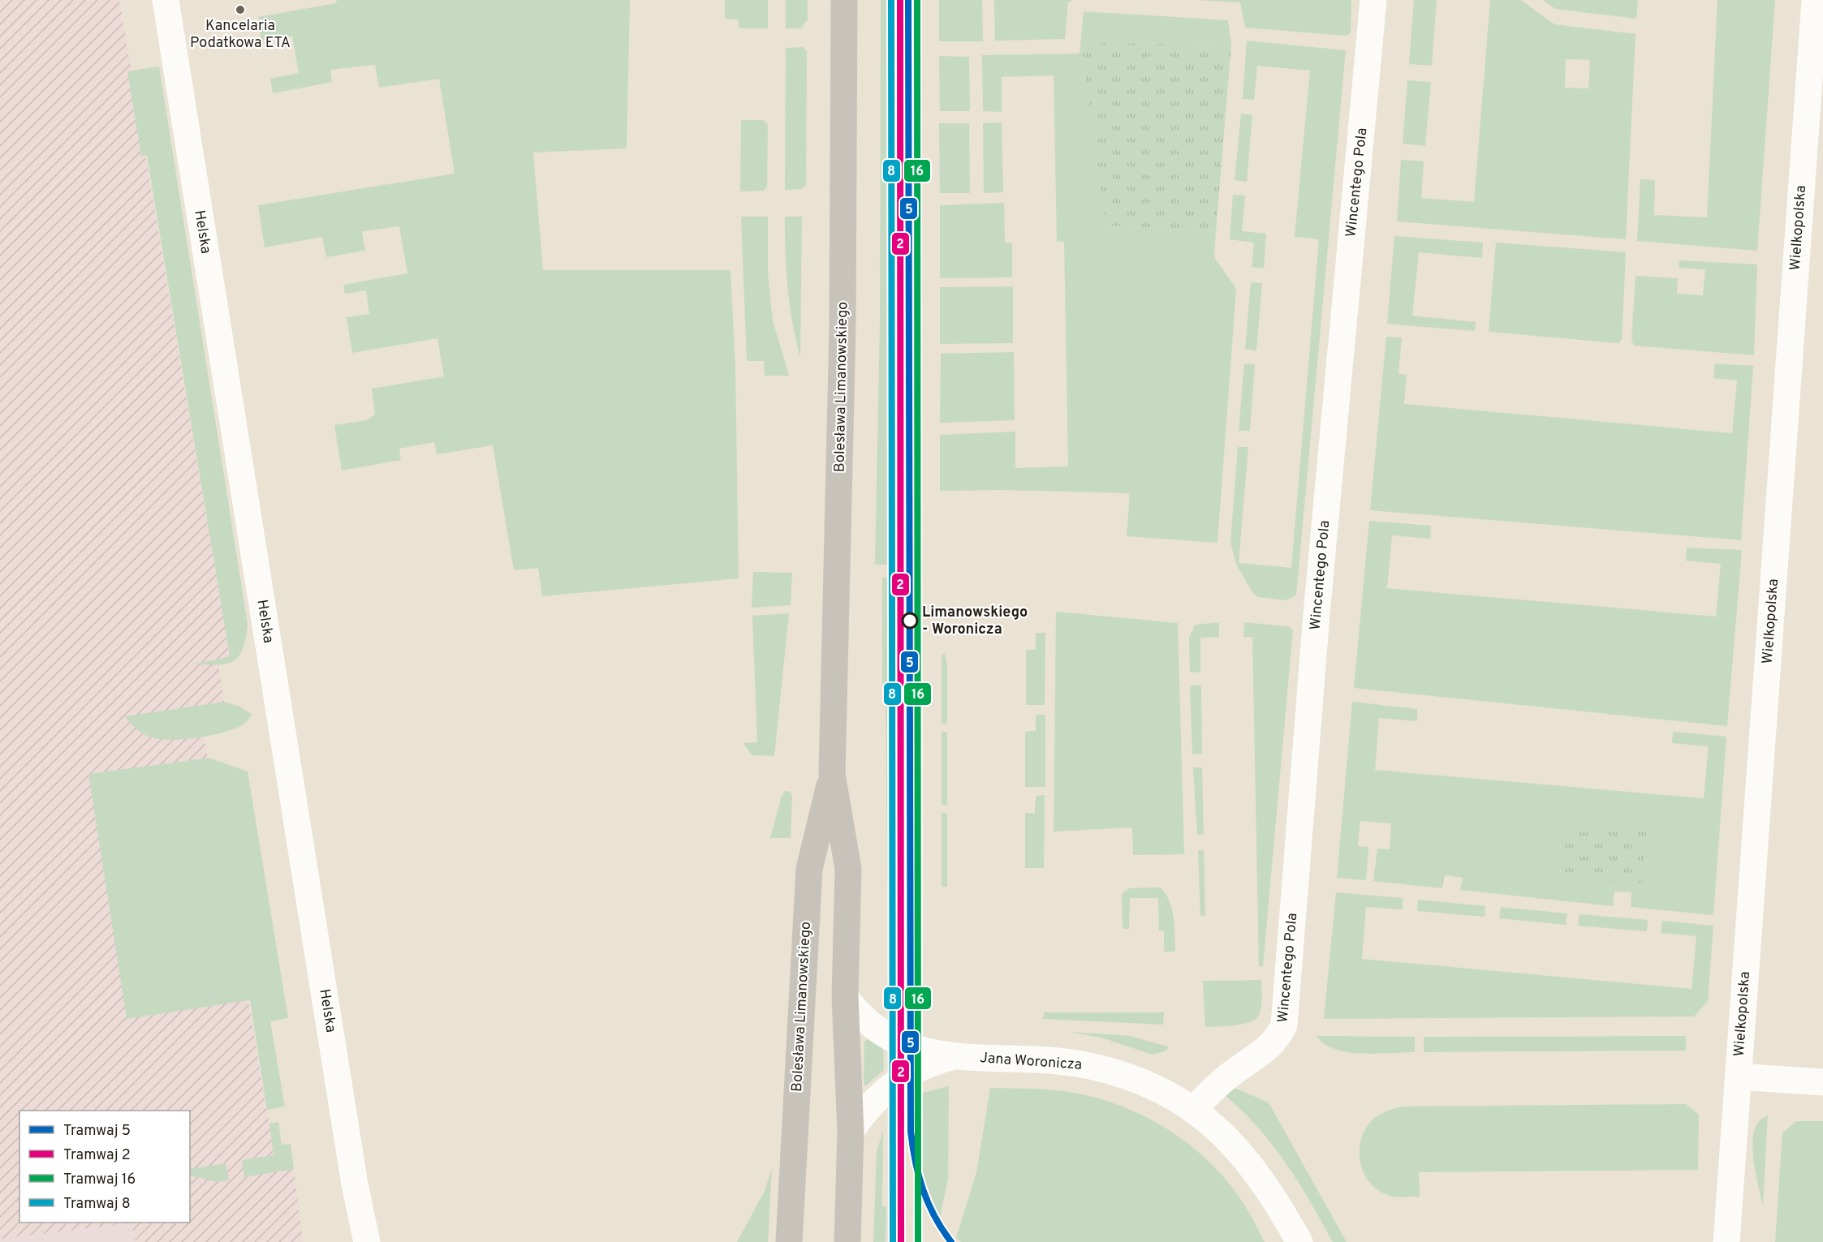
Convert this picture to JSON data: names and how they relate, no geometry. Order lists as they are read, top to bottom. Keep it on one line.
{"streets":{"main road":["Bolesława Limanowskiego"],"street":["Wincentego Pola","Wielkopolska","Helska","Jana Woronicza"]},"crossings":[["Wincentego Pola","Jana Woronicza"]],"places":["Kancelaria Podatkowa ETA","Limanowskiego - Woronicza"],"lines":["tram line 5","tram line 2","tram line 16","tram line 8"],"legend":["Tramwaj 5","Tramwaj 2","Tramwaj 16","Tramwaj 8"]}
